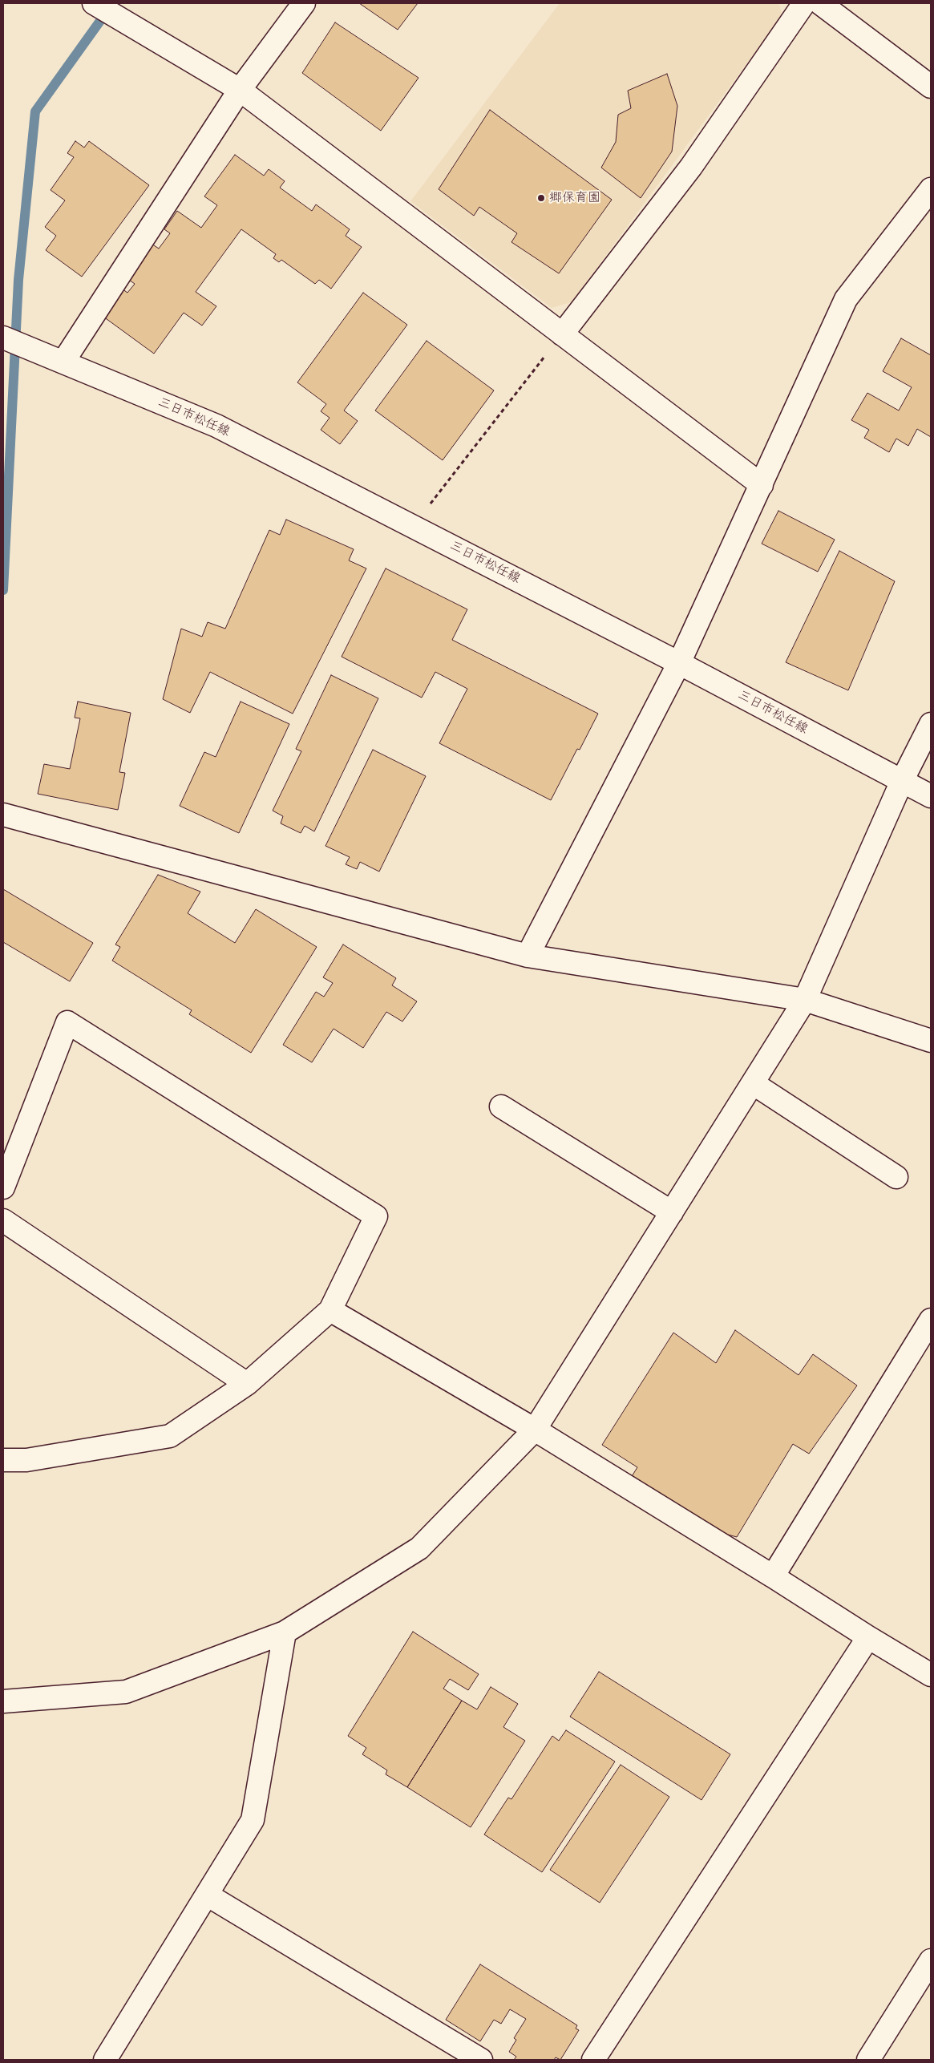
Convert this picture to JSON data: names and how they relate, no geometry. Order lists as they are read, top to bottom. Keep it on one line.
{"streets":{"street":["三日市松任線"]},"places":["郷保育園"]}
